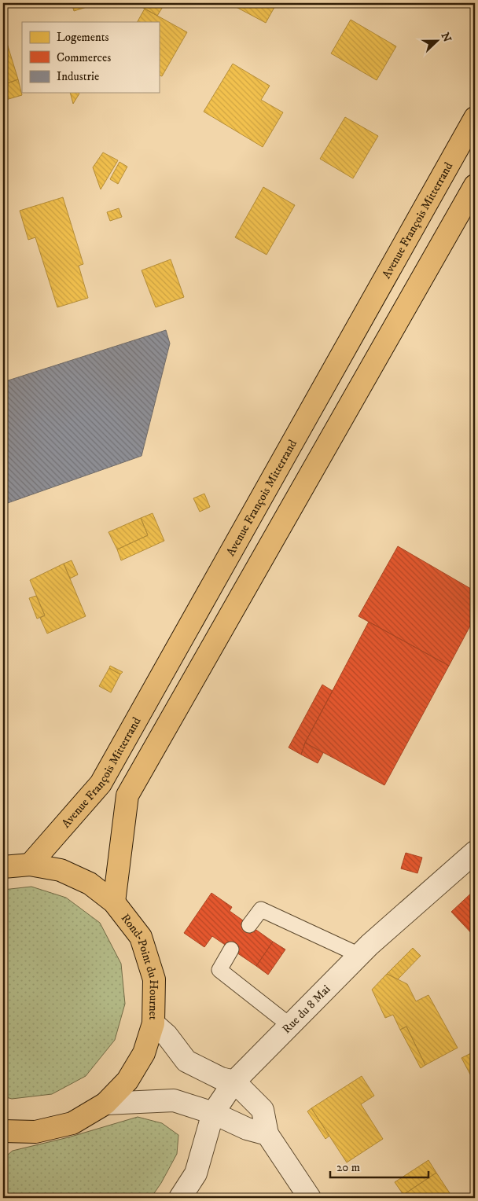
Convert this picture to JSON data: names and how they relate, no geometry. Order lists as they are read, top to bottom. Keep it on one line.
{"streets":{"main road":["Avenue François Mitterrand","Rond-Point du Hournet"],"street":["Rue du 8 Mai"]},"crossings":[["Avenue François Mitterrand","Rond-Point du Hournet"]],"legend":["Logements","Commerces","Industrie"],"scale_bar":"20 m","north":"right"}
